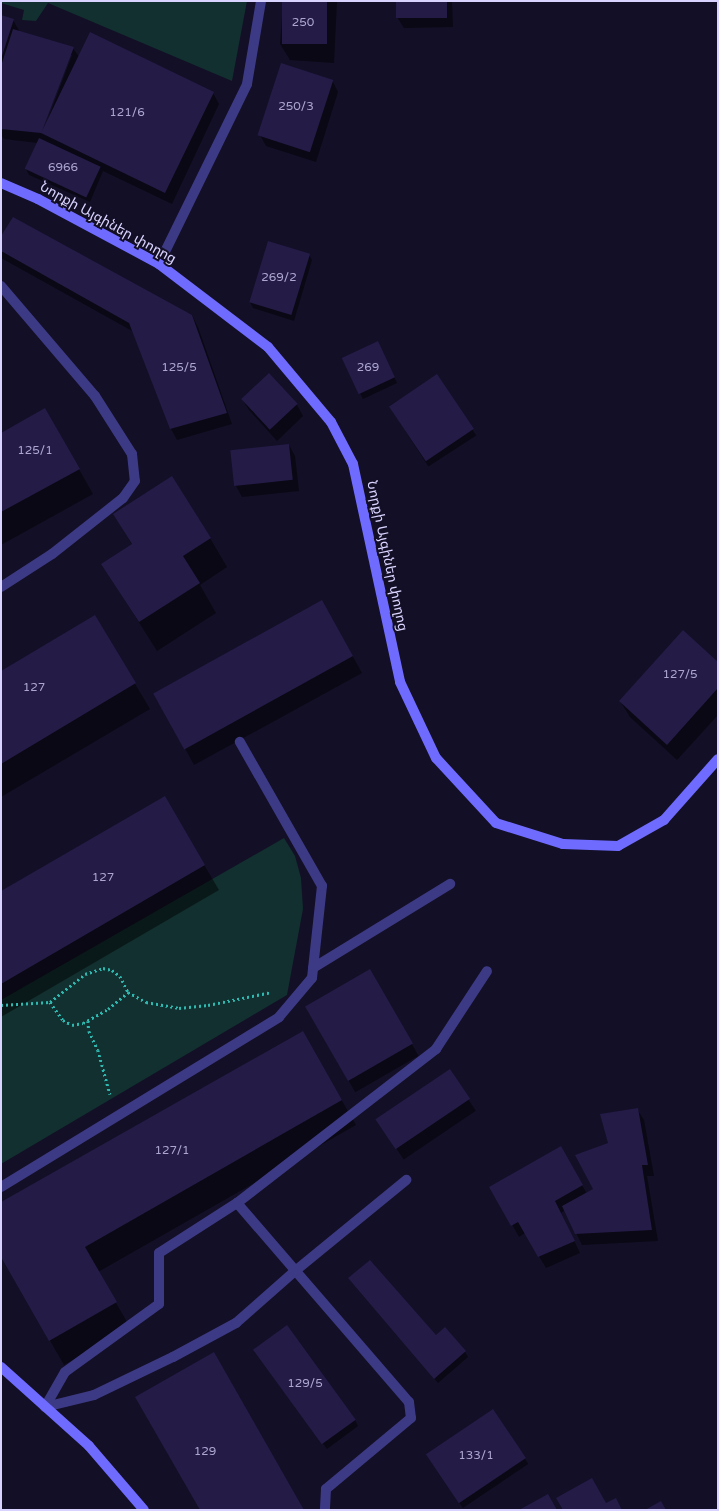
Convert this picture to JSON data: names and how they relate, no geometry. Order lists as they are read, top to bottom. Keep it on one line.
{"streets":{"street":["Նորքի Այգիներ փողոց"]},"house_numbers":["250","250/3","121/6","6966","269/2","125/5","269","125/1","127/5","127","127","127/1","129/5","129","133/1"]}
